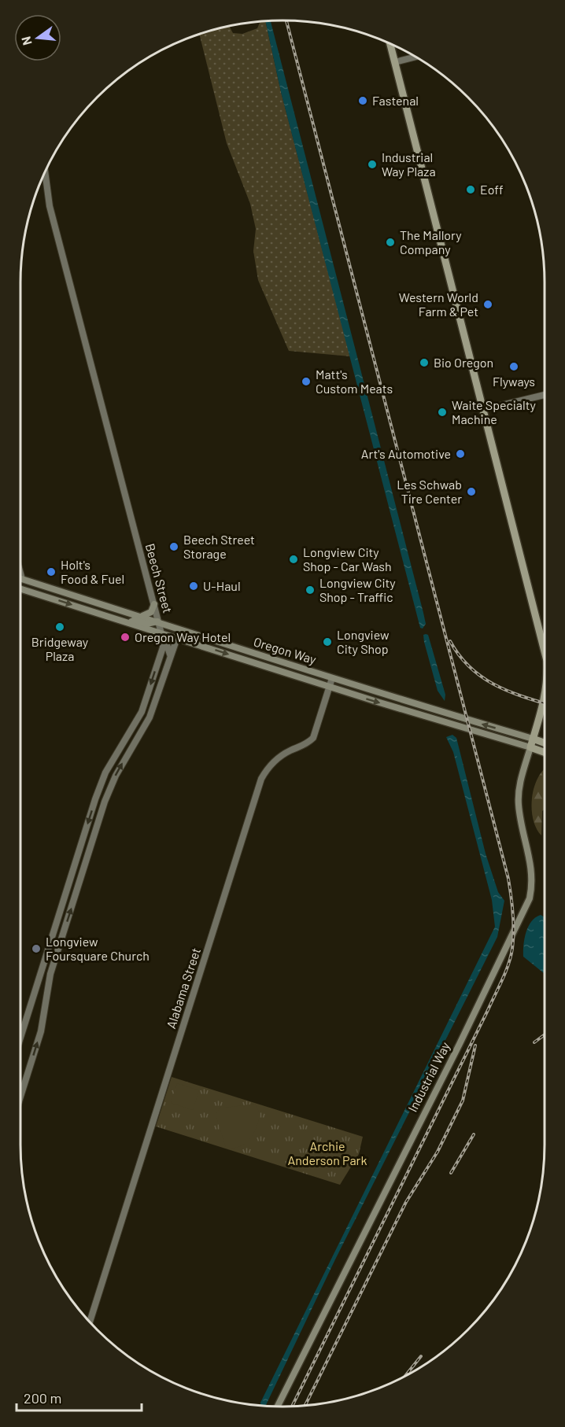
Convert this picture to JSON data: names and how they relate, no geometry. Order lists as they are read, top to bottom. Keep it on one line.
{"streets":{"highway":["Oregon Way","Industrial Way"],"street":["Beech Street","Alabama Street"]},"crossings":[["Beech Street","Oregon Way"],["Oregon Way","Alabama Street"],["Oregon Way","Industrial Way"]],"parks":["Archie Anderson Park"],"places":["Fastenal","Industrial Way Plaza","Eoff","The Mallory Company","Western World Farm & Pet","Bio Oregon","Flyways","Matt's Custom Meats","Waite Specialty Machine","Art's Automotive","Les Schwab Tire Center","Beech Street Storage","Longview City Shop - Car Wash","Holt's Food & Fuel","U-Haul","Longview City Shop - Traffic","Bridgeway Plaza","Oregon Way Hotel","Longview City Shop","Longview Foursquare Church"],"scale_bar":"200 m","north":"left"}
